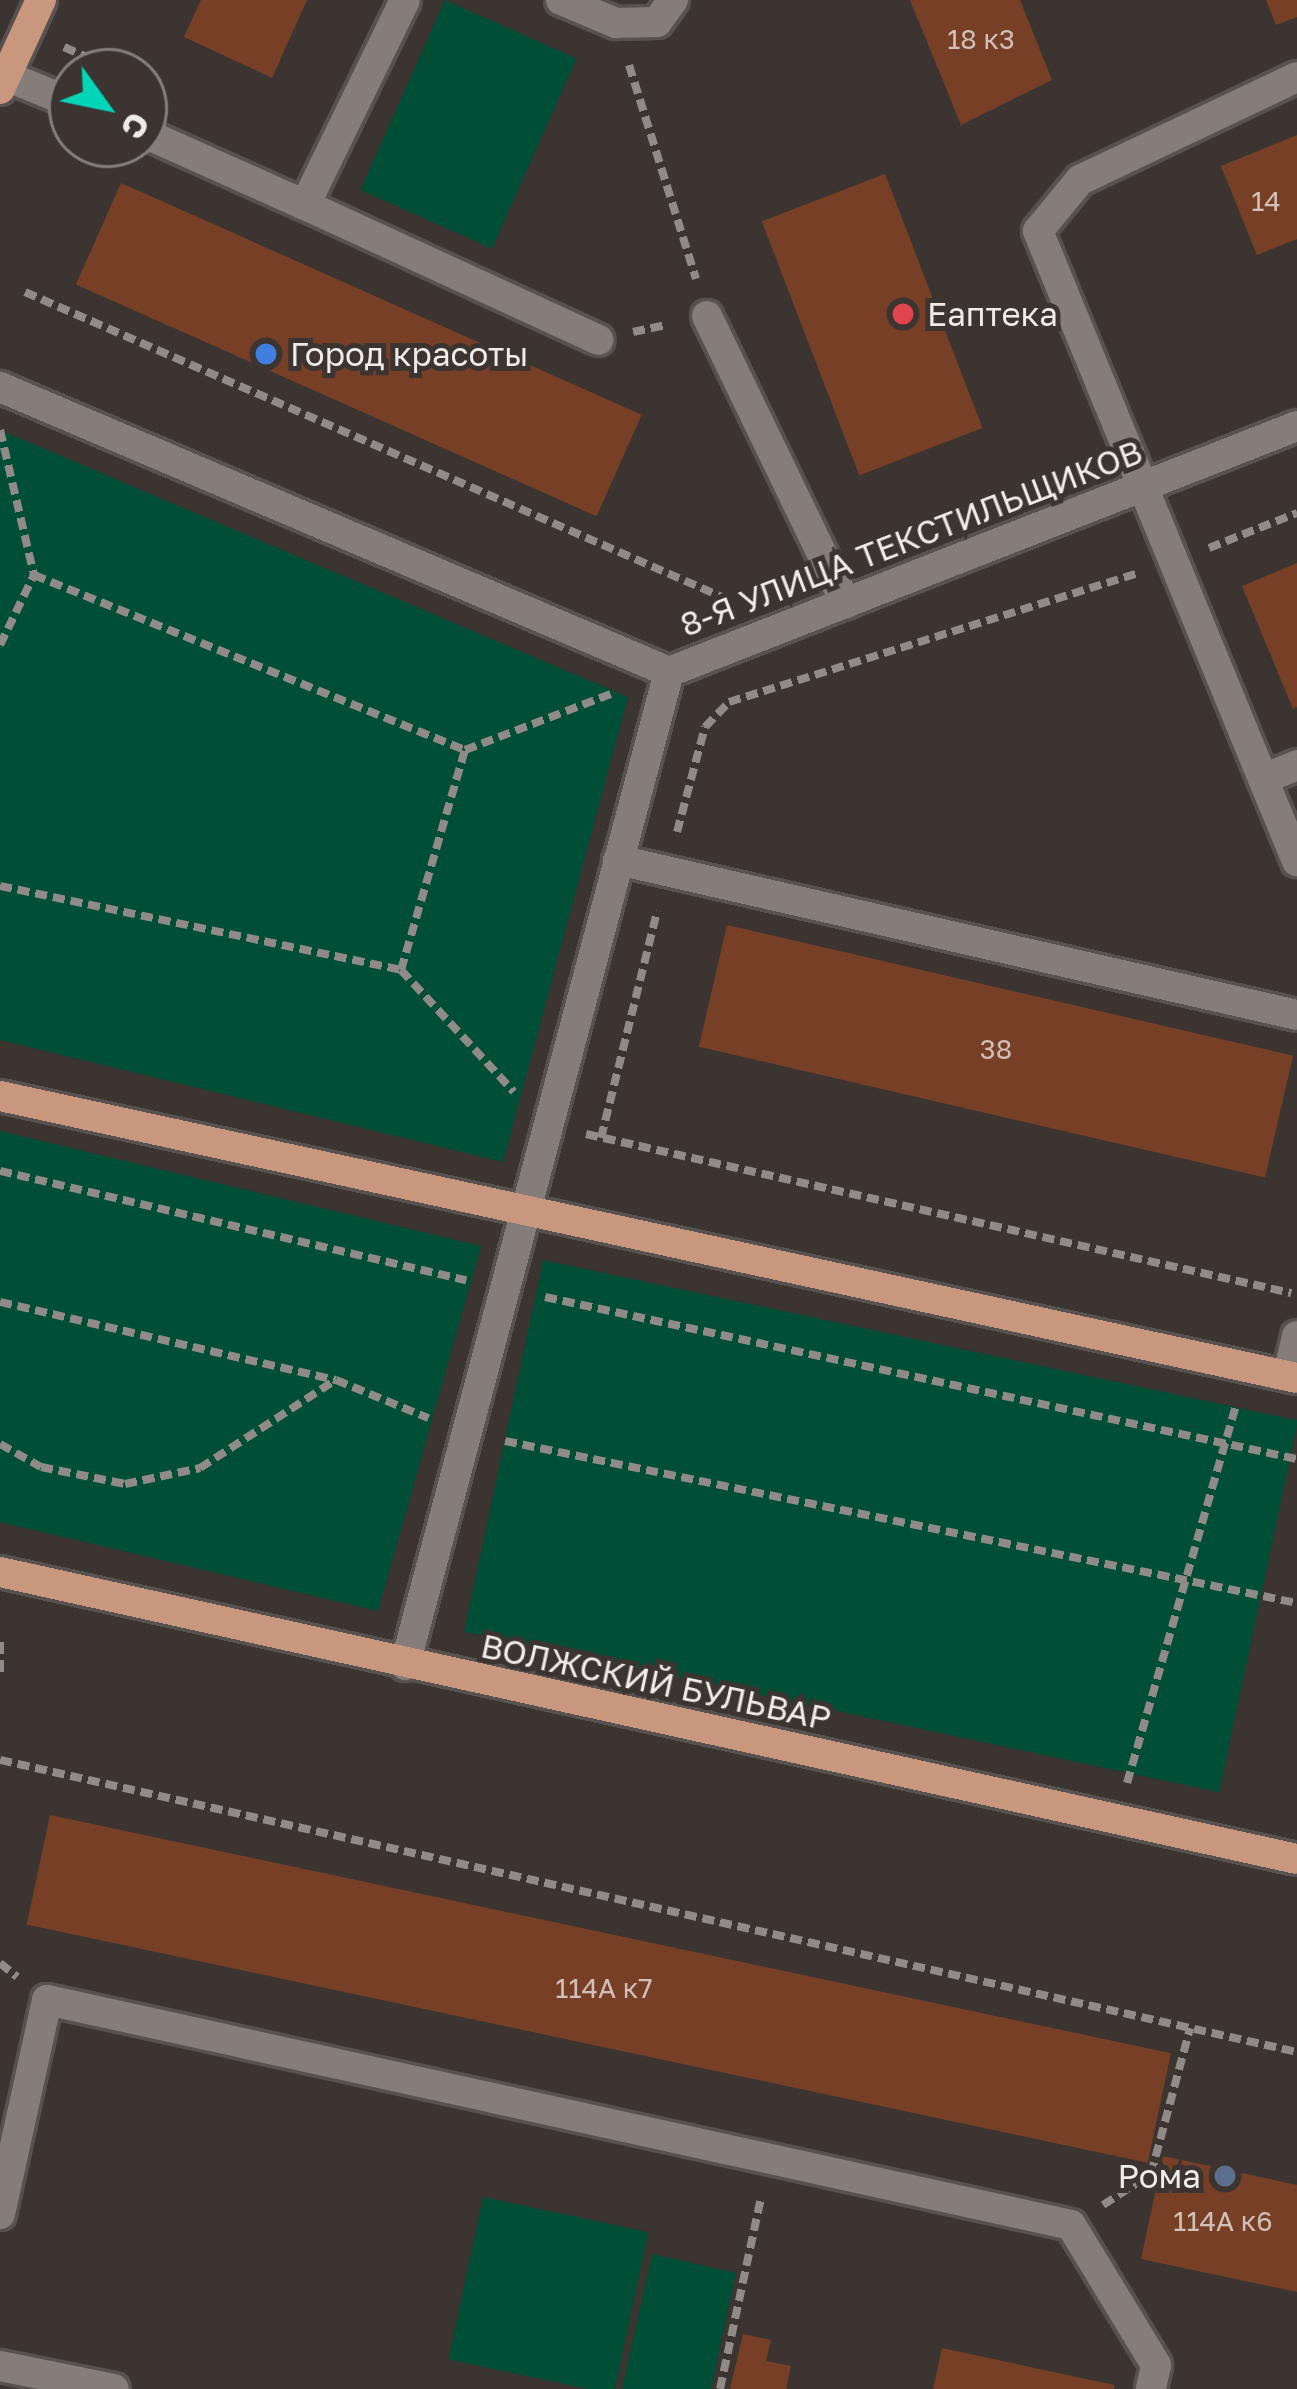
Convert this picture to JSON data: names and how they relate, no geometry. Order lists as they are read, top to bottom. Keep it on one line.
{"streets":{"main road":["ВОЛЖСКИЙ БУЛЬВАР"],"street":["8-Я УЛИЦА ТЕКСТИЛЬЩИКОВ"]},"crossings":[["8-Я УЛИЦА ТЕКСТИЛЬЩИКОВ","ВОЛЖСКИЙ БУЛЬВАР"]],"places":["Еаптека","Город красоты","Рома"],"house_numbers":["18 к3","14","38","114А к7","114А к6"],"north":"bottom right"}
